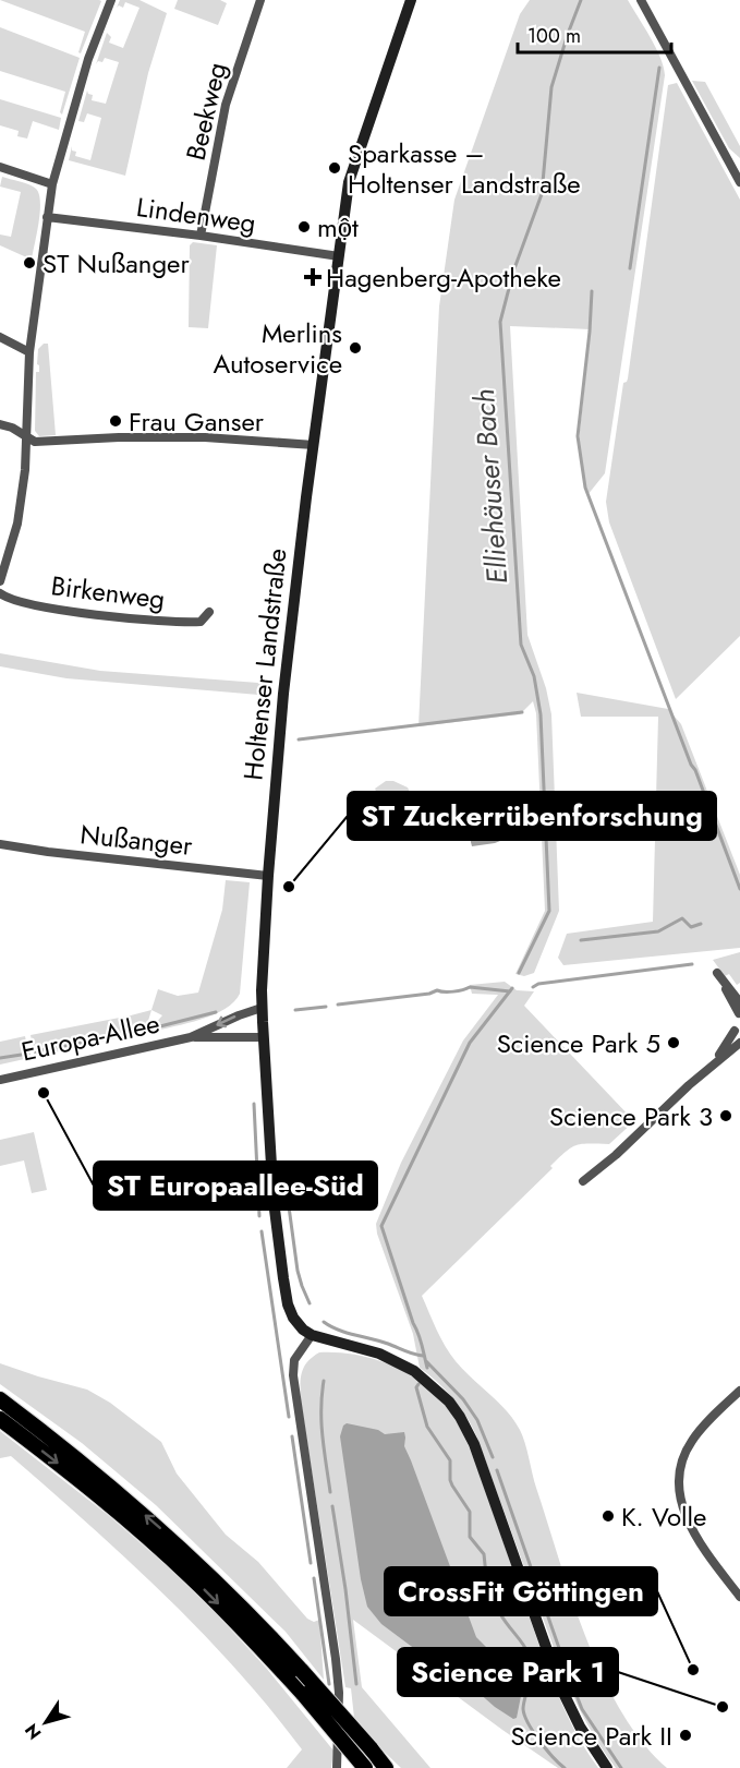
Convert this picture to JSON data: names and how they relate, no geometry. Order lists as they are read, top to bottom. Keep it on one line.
{"streets":{"street":["Beekweg","Lindenweg","Birkenweg","Holtenser Landstraße","Nußanger","Europa-Allee"]},"crossings":[["Beekweg","Lindenweg"],["Lindenweg","Holtenser Landstraße"],["Holtenser Landstraße","Nußanger"],["Holtenser Landstraße","Europa-Allee"]],"water":["Elliehäuser Bach"],"places":{"other":["Sparkasse – Holtenser Landstraße","một","ST Nußanger","Merlins Autoservice","Frau Ganser","ST Zuckerrübenforschung","Science Park 5","ST Europaallee-Süd","Science Park 3","K. Volle","CrossFit Göttingen","Science Park 1","Science Park II"],"health":["Hagenberg-Apotheke"]},"scale_bar":"100 m","north":"bottom left"}
